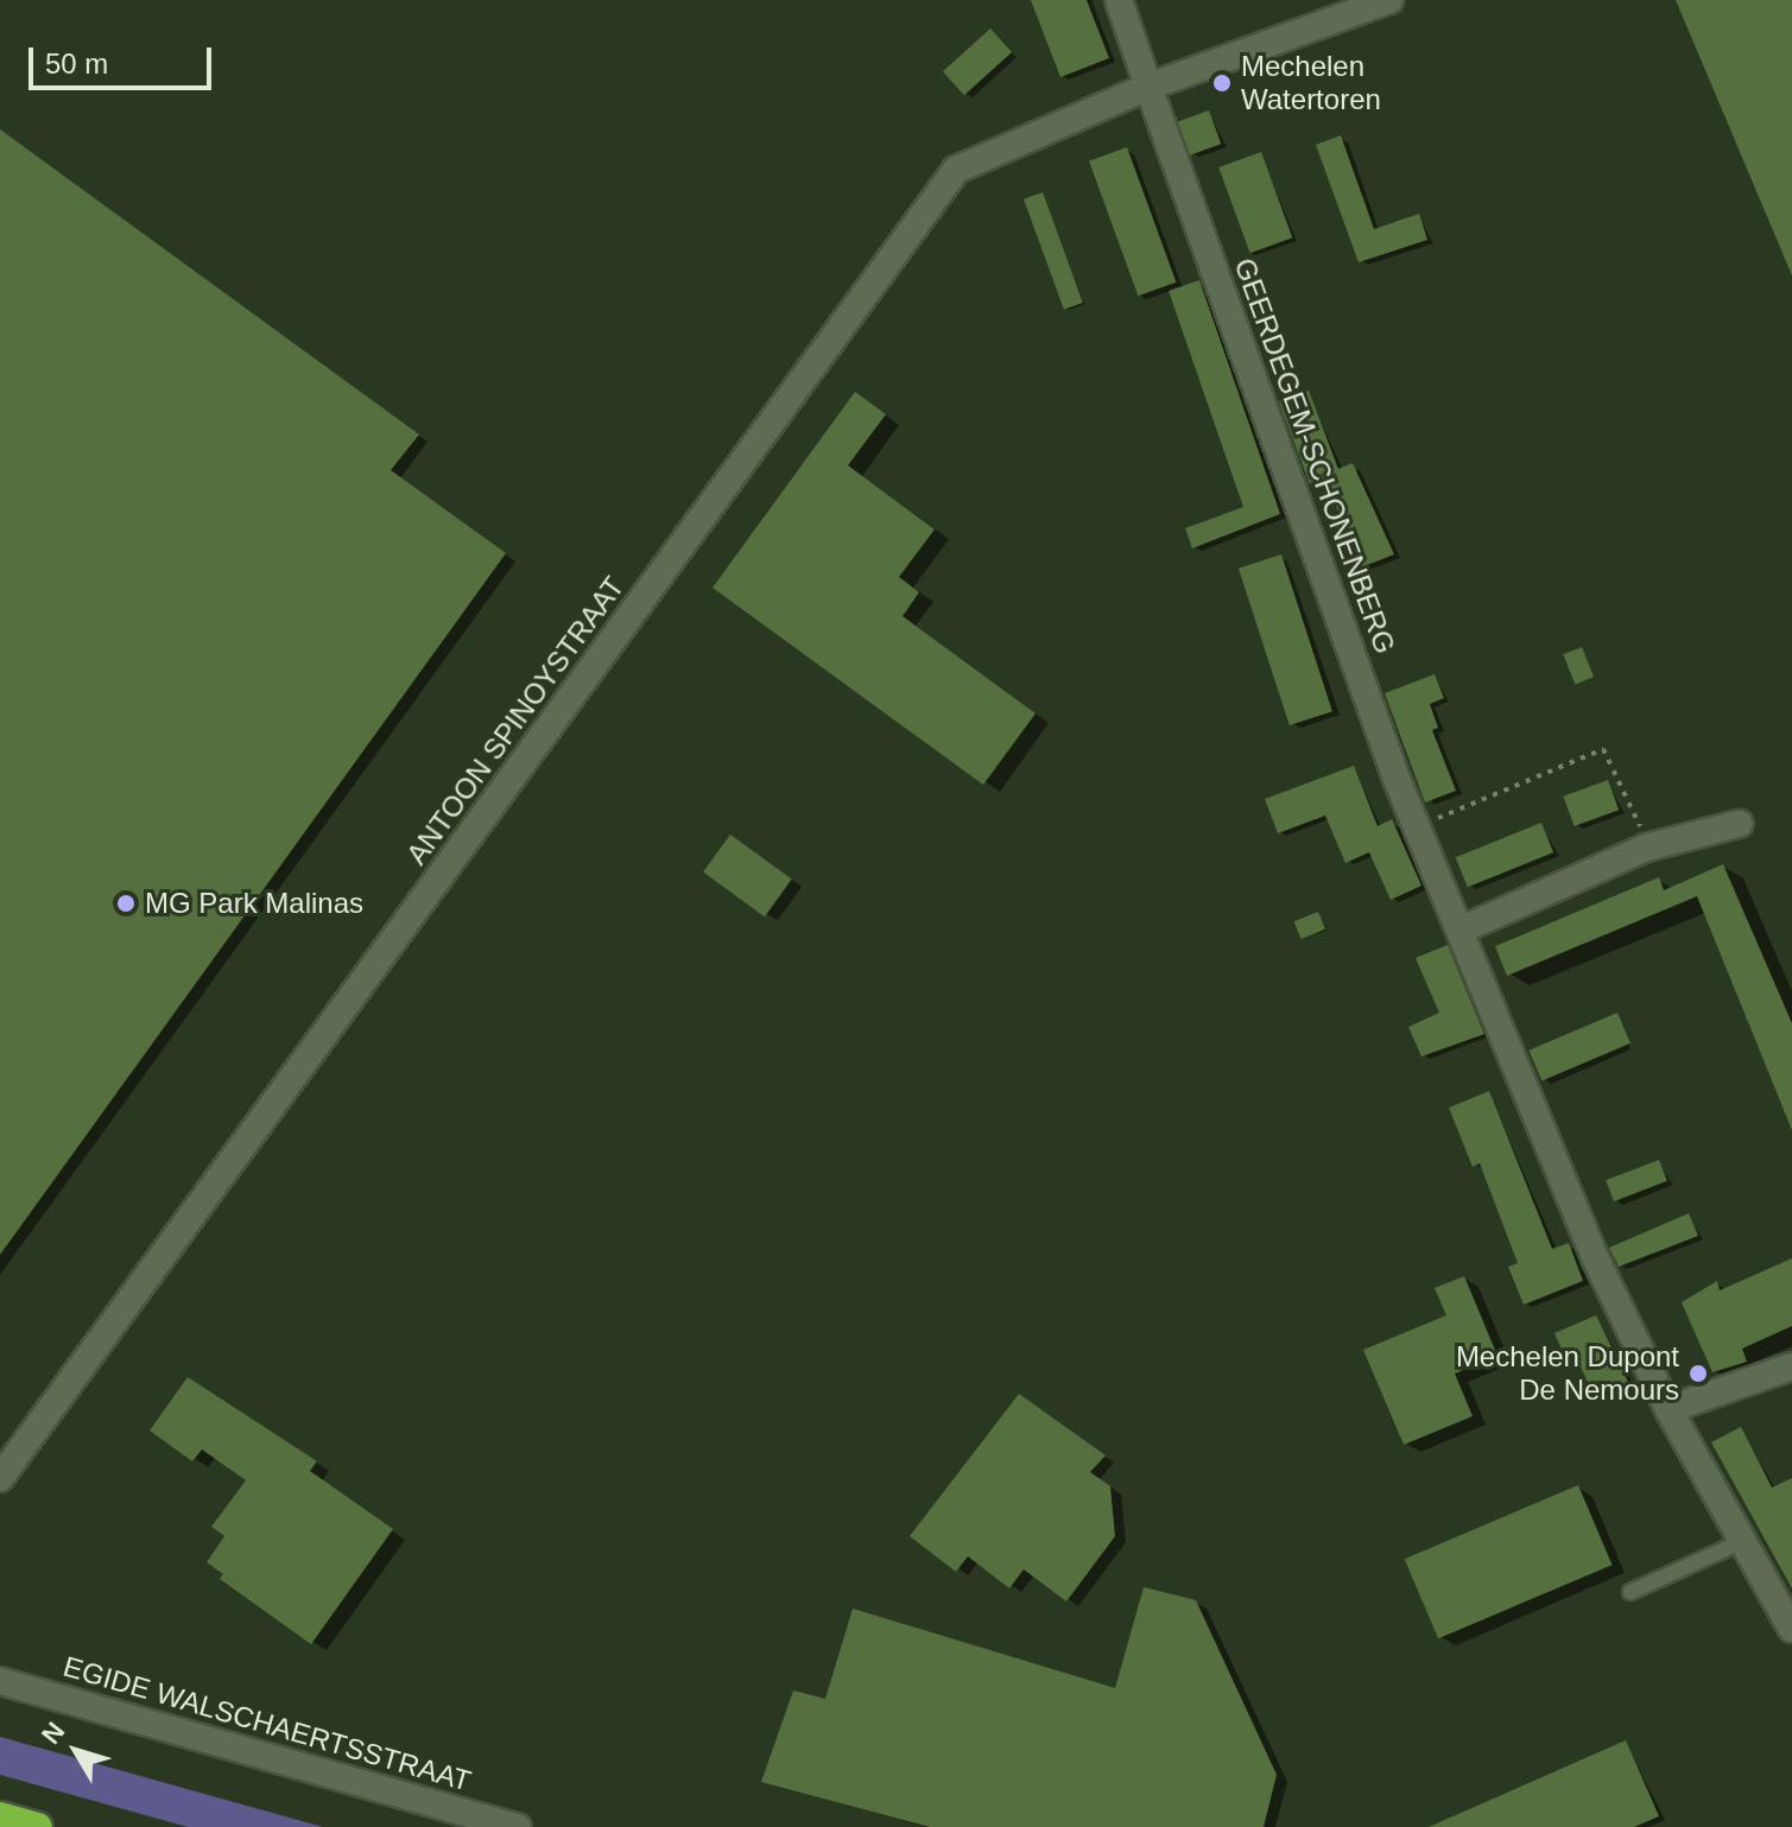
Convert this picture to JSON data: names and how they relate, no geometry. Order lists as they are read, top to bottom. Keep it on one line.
{"streets":{"street":["GEERDEGEM-SCHONENBERG","ANTOON SPINOYSTRAAT","EGIDE WALSCHAERTSSTRAAT"]},"crossings":[["GEERDEGEM-SCHONENBERG","ANTOON SPINOYSTRAAT"]],"places":["Mechelen Watertoren","MG Park Malinas","Mechelen Dupont De Nemours"],"scale_bar":"50 m","north":"top left"}
